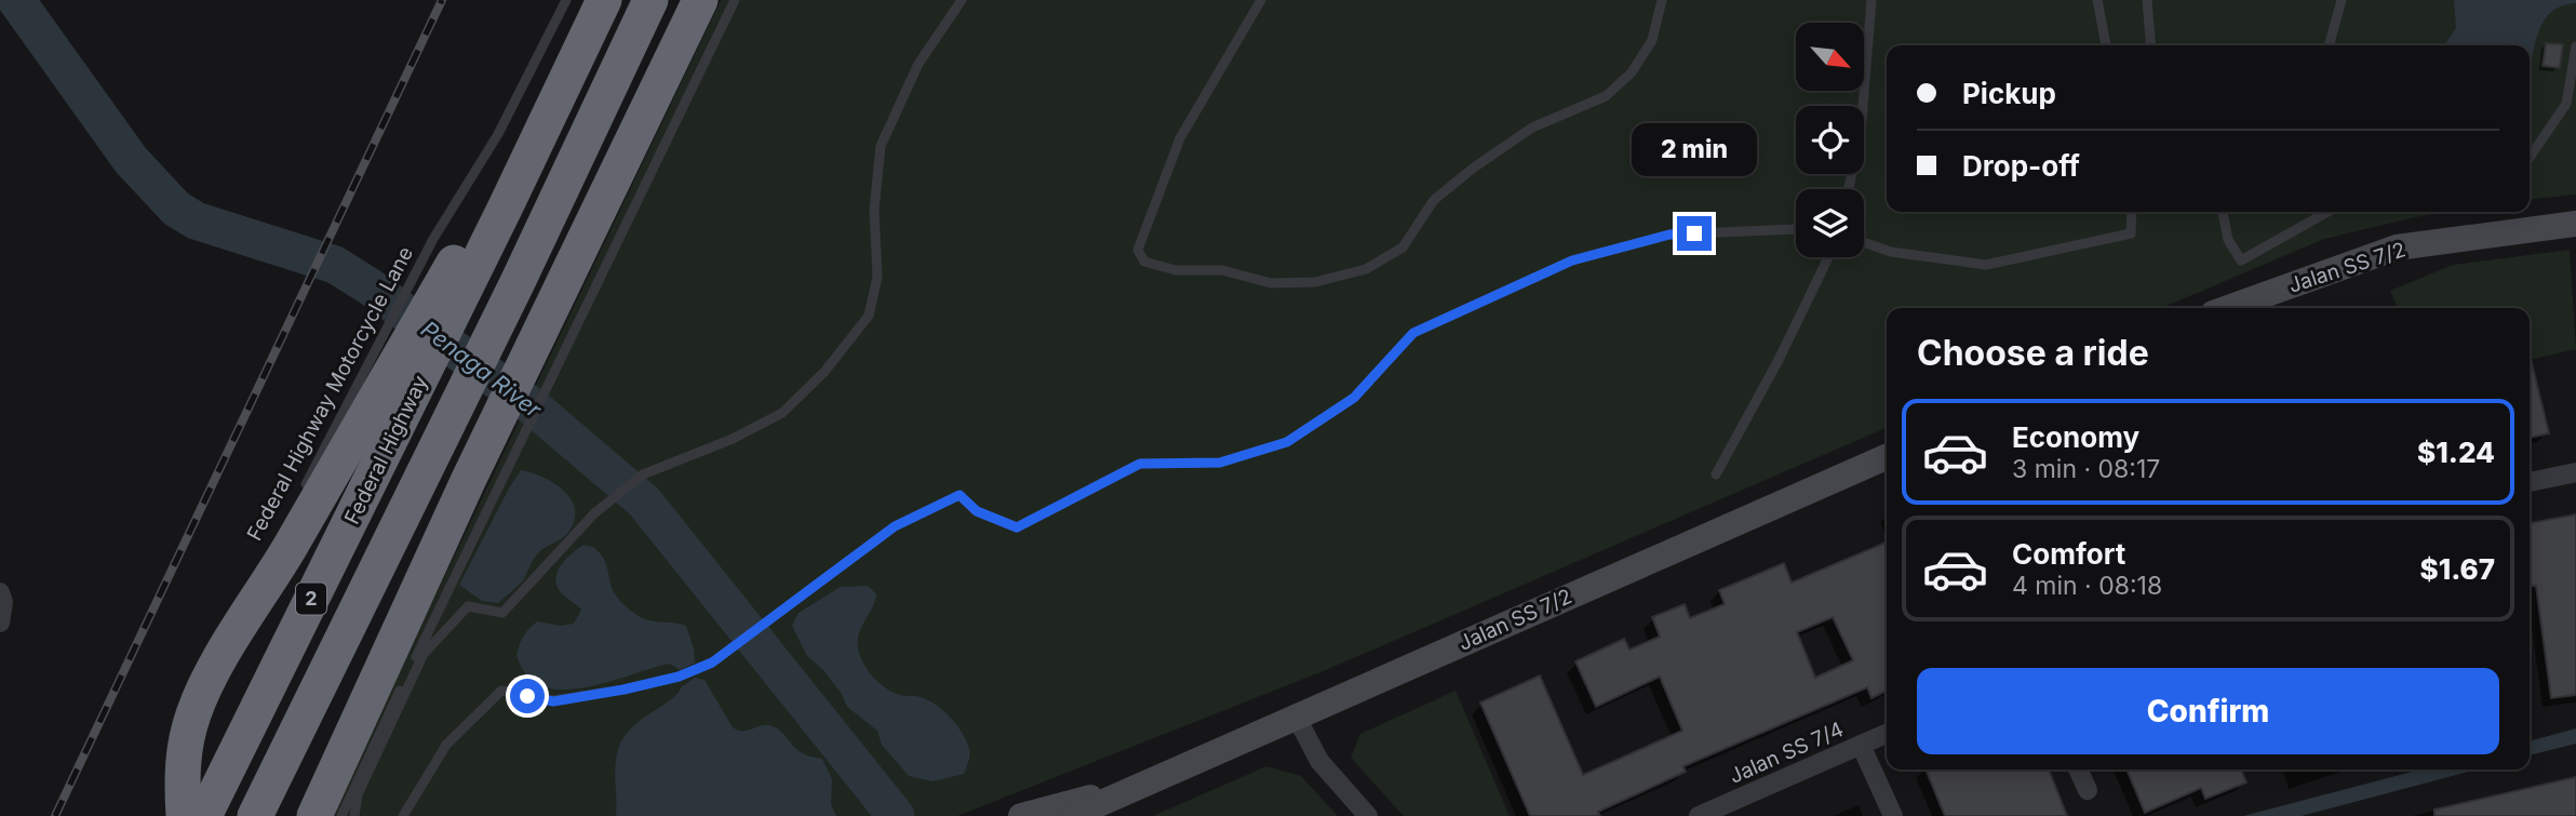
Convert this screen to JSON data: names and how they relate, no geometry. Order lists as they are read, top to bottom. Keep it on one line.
{"streets":{"highway":["Federal Highway","2"],"street":["Jalan SS 7/2","Jalan SS 7/4"],"lane":["Federal Highway Motorcycle Lane"]},"water":["Penaga River"],"north":"bottom right","page":{"banner":["Pickup","Drop-off"],"bubble":"2 min","heading":"Choose a ride","list":[{"name":"Economy","note":"3 min · 08:17","value":"$1.24"},{"name":"Comfort","note":"4 min · 08:18","value":"$1.67"}],"buttons":"Confirm"}}
